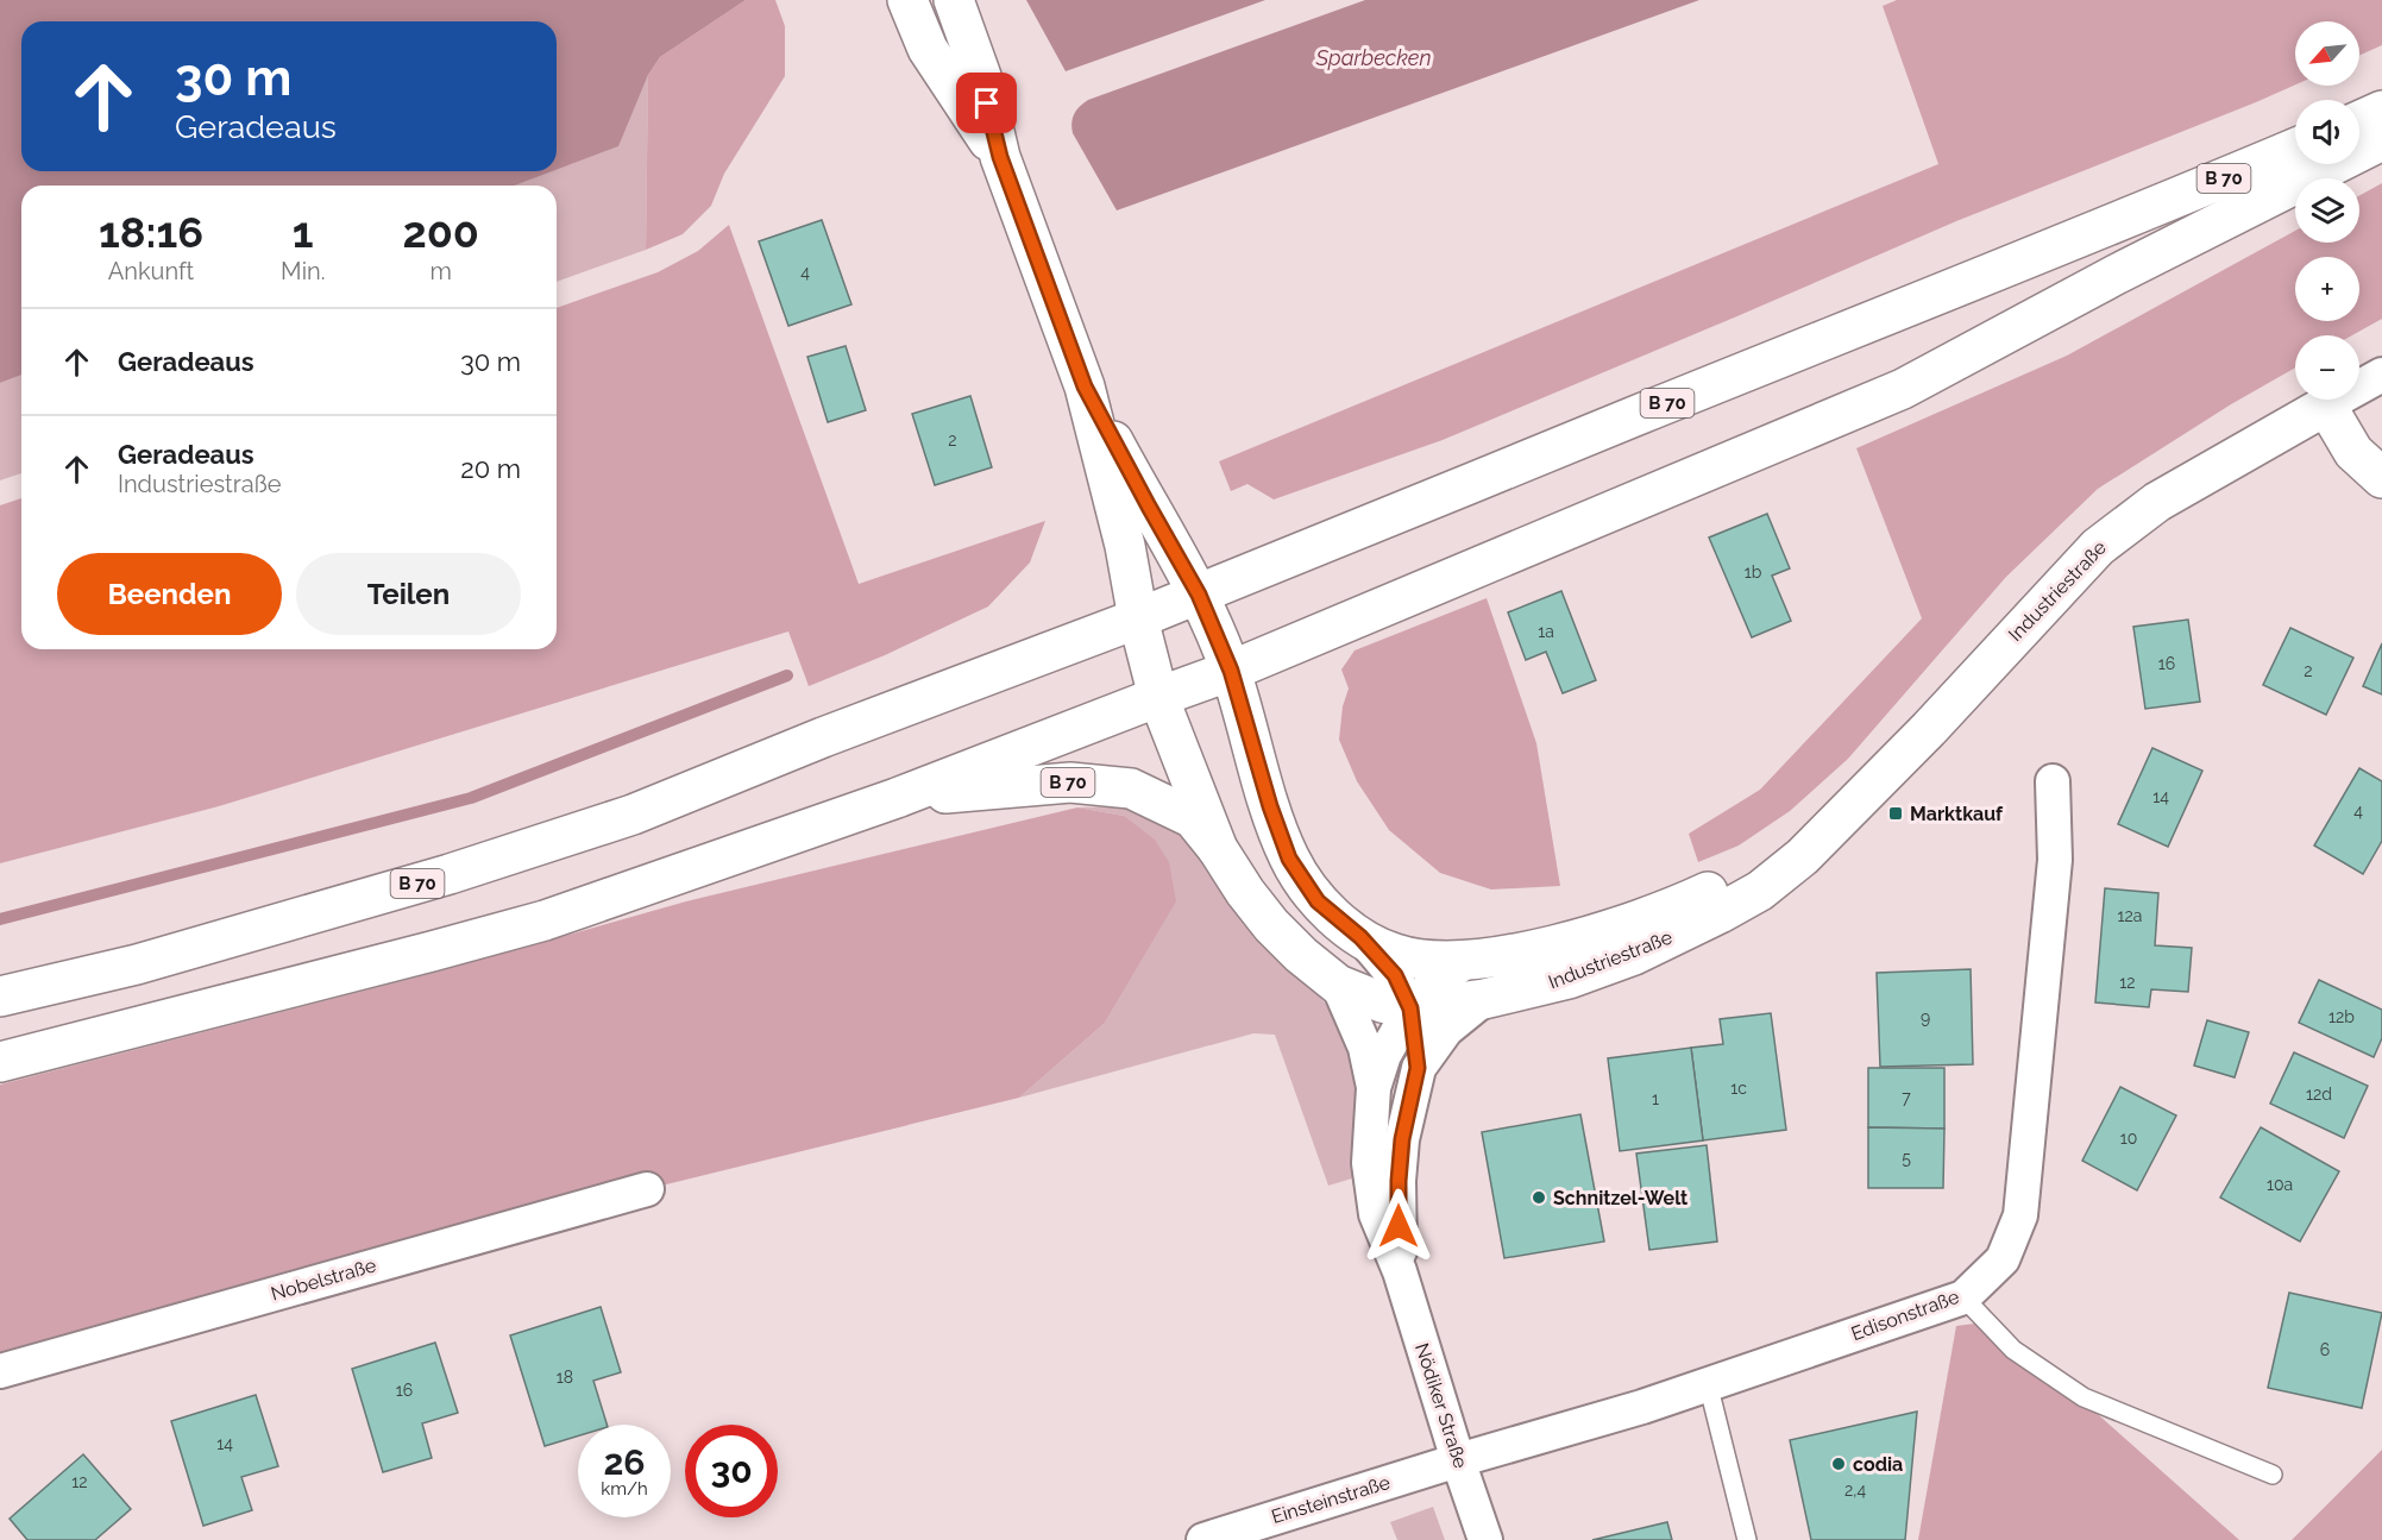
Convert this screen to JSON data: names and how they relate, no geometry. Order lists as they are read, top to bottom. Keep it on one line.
{"streets":{"main road":["B 70","Industriestraße"],"street":["Nobelstraße","Edisonstraße","Nödiker Straße","Einsteinstraße"]},"crossings":[["B 70","Industriestraße"],["Industriestraße","Nödiker Straße"],["Edisonstraße","Nödiker Straße"],["Edisonstraße","Einsteinstraße"],["Nödiker Straße","Einsteinstraße"]],"water":["Sparbecken"],"places":{"transit":["Marktkauf"],"other":["Schnitzel-Welt","codia"]},"house_numbers":["4","2","1b","1a","16","2","14","4","12a","12","12b","9","1c","12d","7","1","10","5","10a","6","18","16","14","12","2,4"],"north":"bottom left","page":{"map_buttons":["+","−"],"turn":["30 m","Geradeaus"],"eta":["18:16","Ankunft","1","Min.","200","m"],"list":[{"name":"Geradeaus","value":"30 m"},{"name":"Geradeaus","note":"Industriestraße","value":"20 m"}],"buttons":["Beenden","Teilen"],"speed":"26 km/h","limit":"30"}}
